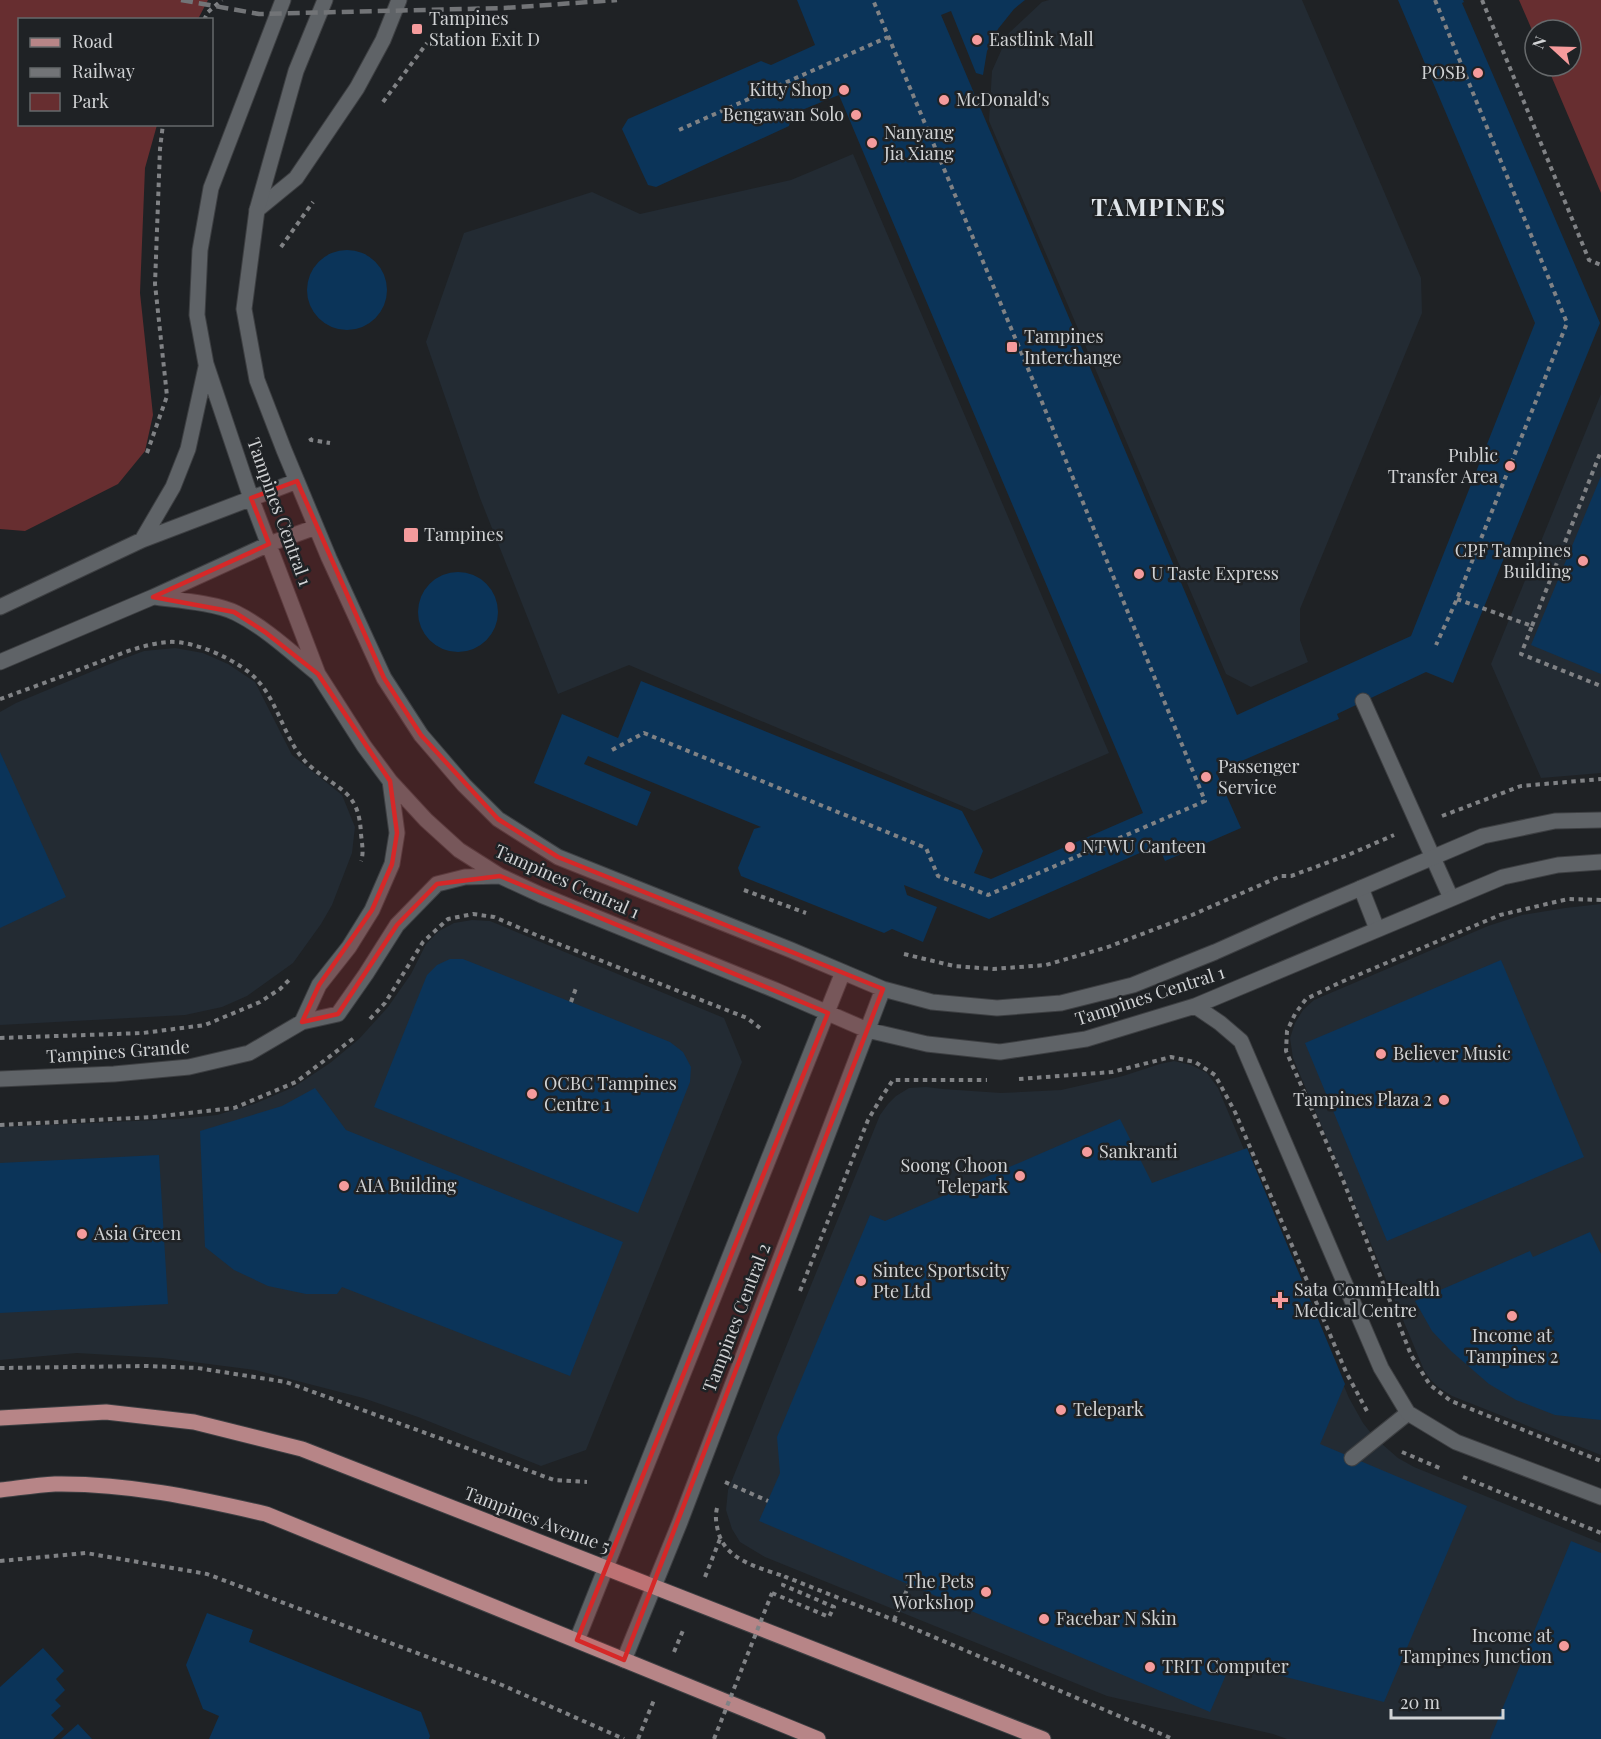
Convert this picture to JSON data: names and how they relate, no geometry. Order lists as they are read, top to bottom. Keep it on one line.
{"streets":{"main road":["Tampines Avenue 5"],"street":["Tampines Central 1","Tampines Grande","Tampines Central 2"]},"crossings":[["Tampines Central 1","Tampines Grande"],["Tampines Central 1","Tampines Central 2"],["Tampines Central 2","Tampines Avenue 5"]],"districts":["TAMPINES"],"places":{"transit":["Tampines Station Exit D","Tampines Interchange","Tampines"],"other":["Eastlink Mall","POSB","Kitty Shop","McDonald's","Bengawan Solo","Nanyang Jia Xiang","Public Transfer Area","CPF Tampines Building","U Taste Express","Passenger Service","NTWU Canteen","Believer Music","OCBC Tampines Centre 1","Tampines Plaza 2","Sankranti","Soong Choon Telepark","AIA Building","Asia Green","Sintec Sportscity Pte Ltd","Income at Tampines 2","Telepark","The Pets Workshop","Facebar N Skin","Income at Tampines Junction","TRIT Computer"],"health":["Sata CommHealth Medical Centre"]},"legend":["Road","Railway","Park"],"scale_bar":"20 m","north":"left"}
